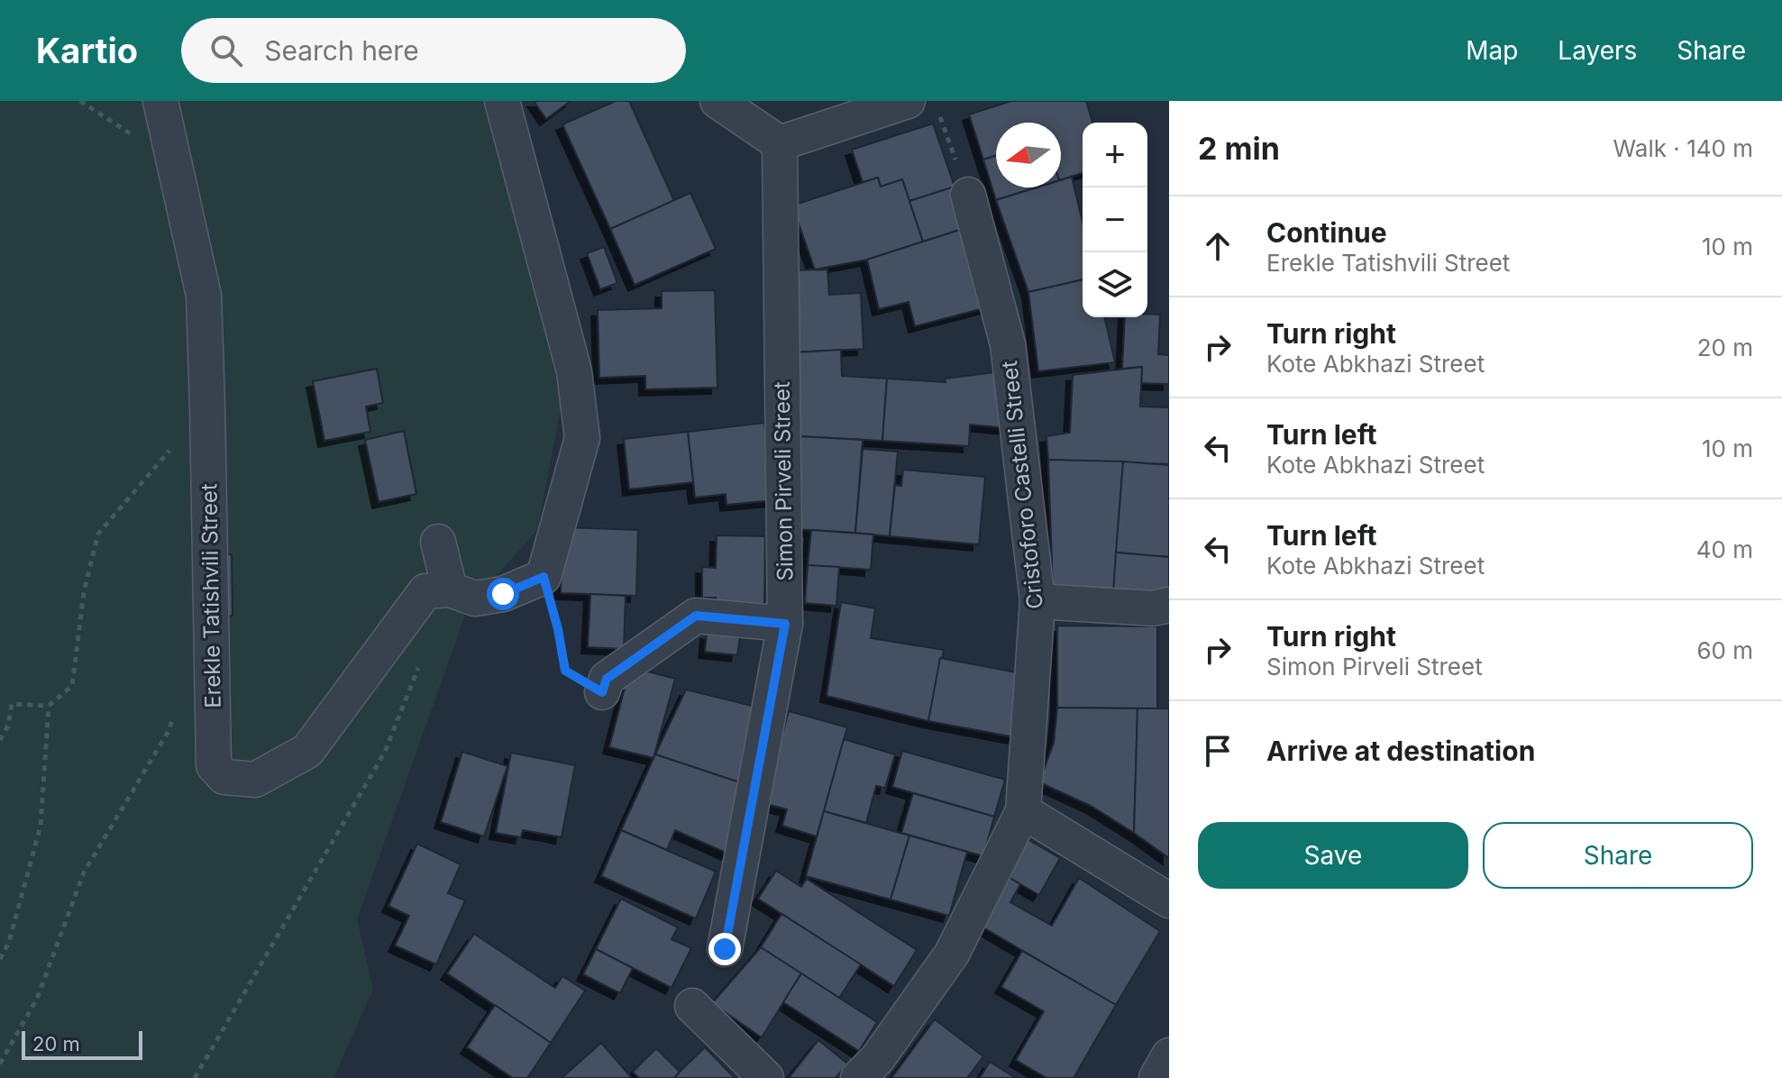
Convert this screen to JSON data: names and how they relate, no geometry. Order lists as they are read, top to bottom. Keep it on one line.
{"streets":{"street":["Simon Pirveli Street","Cristoforo Castelli Street","Erekle Tatishvili Street"]},"scale_bar":"20 m","north":"left","page":{"header":"Kartio","search":"Search here","nav":["Map","Layers","Share"],"heading":["2 min","Walk · 140 m"],"map_buttons":["+","−"],"list":[["Continue","Erekle Tatishvili Street","10 m"],["Turn right","Kote Abkhazi Street","20 m"],["Turn left","Kote Abkhazi Street","10 m"],["Turn left","Kote Abkhazi Street","40 m"],["Turn right","Simon Pirveli Street","60 m"],"Arrive at destination"],"buttons":["Save","Share"],"scale":"20 m"}}
